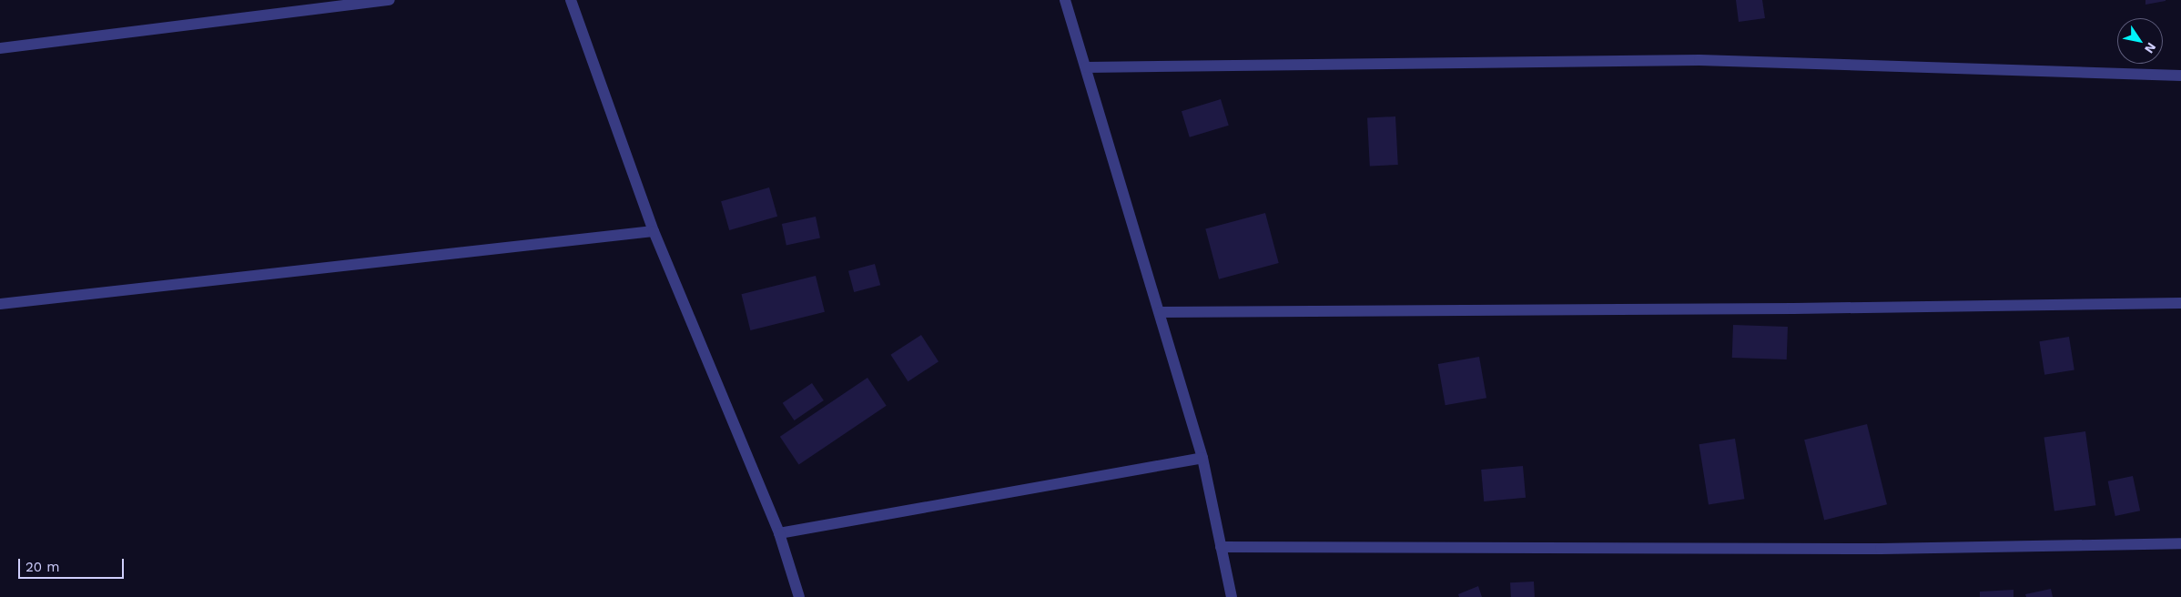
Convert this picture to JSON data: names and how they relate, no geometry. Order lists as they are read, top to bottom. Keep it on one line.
{"scale_bar":"20 m","north":"bottom right"}
